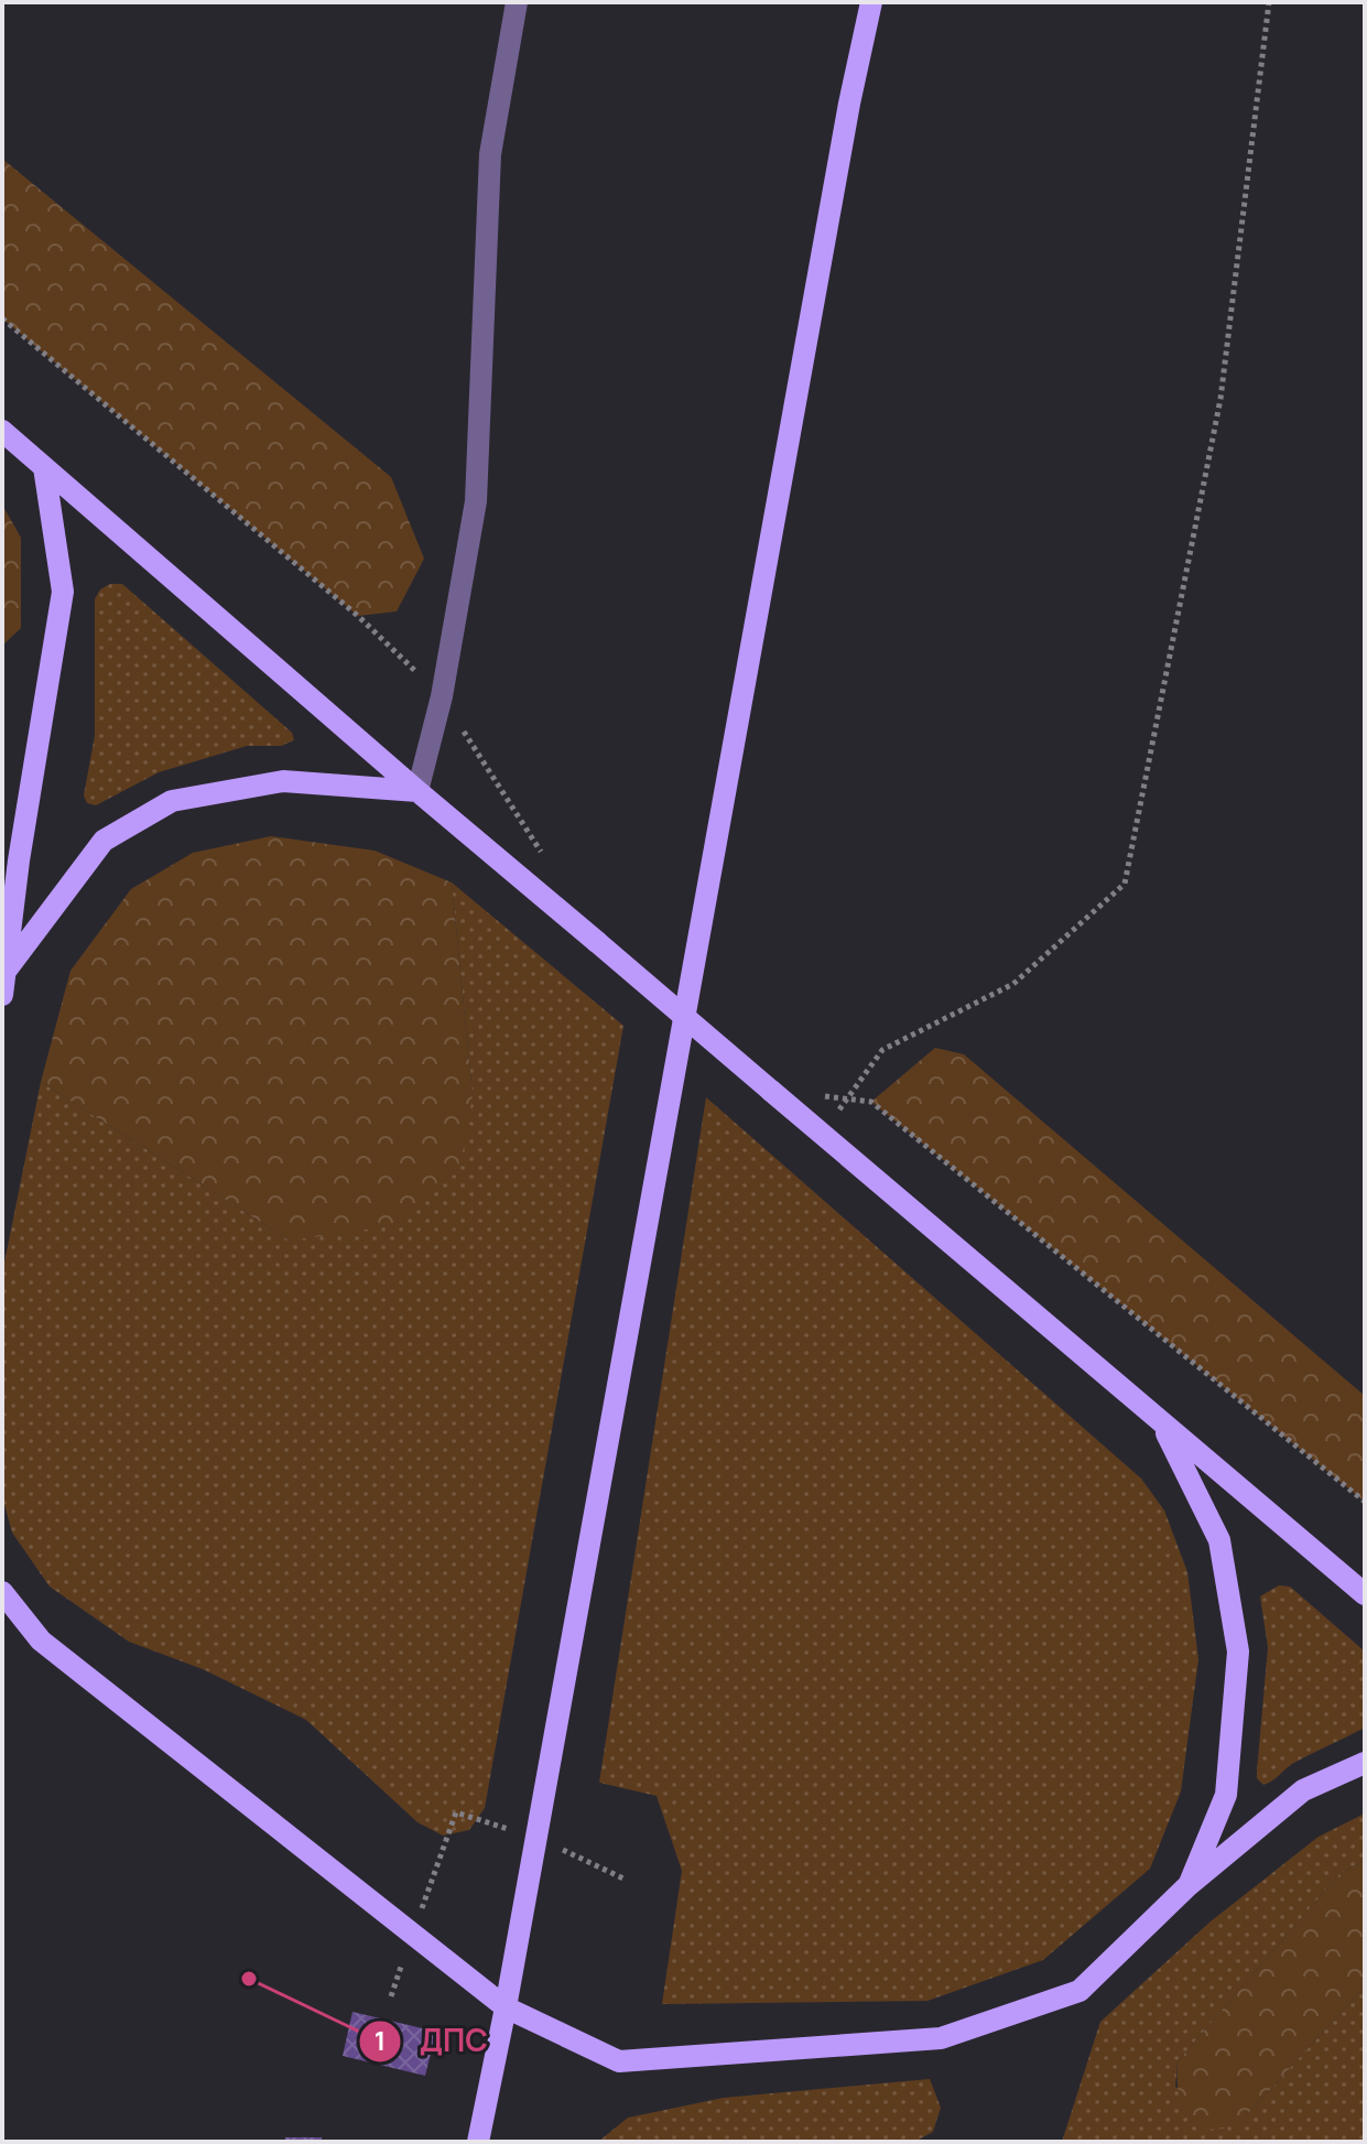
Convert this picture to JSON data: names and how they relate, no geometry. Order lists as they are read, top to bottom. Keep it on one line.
{"places":["ДПС"]}
